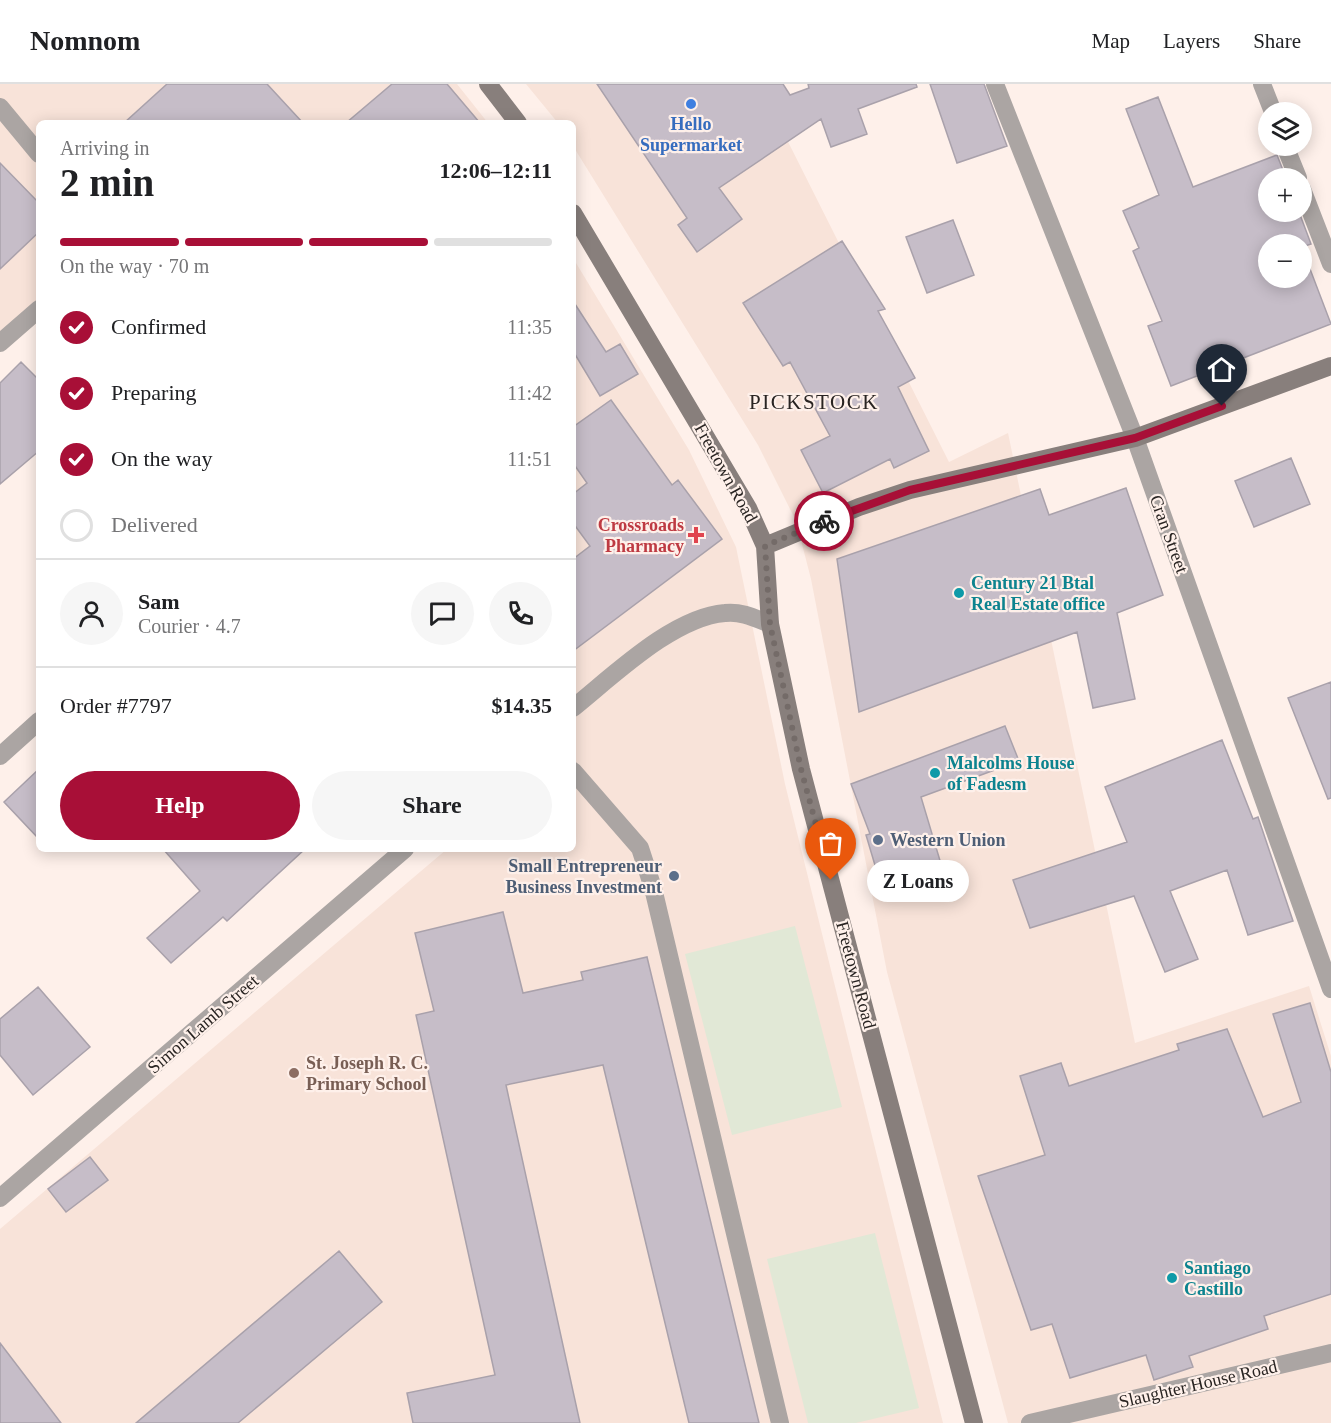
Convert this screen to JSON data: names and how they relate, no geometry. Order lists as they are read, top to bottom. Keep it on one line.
{"streets":{"main road":["Freetown Road"],"street":["Cran Street","Simon Lamb Street","Slaughter House Road"]},"districts":["PICKSTOCK"],"places":{"other":["Hello Supermarket","Century 21 Btal Real Estate office","Malcolms House of Fadesm","Western Union","Small Entrepreneur Business Investment","Z Loans","St. Joseph R. C. Primary School","Santiago Castillo"],"health":["Crossroads Pharmacy"]},"page":{"header":"Nomnom","nav":["Map","Layers","Share"],"map_buttons":["+","−"],"heading":["2 min","Arriving in","12:06–12:11"],"panel":["Sam","Courier · 4.7","Order #7797","$14.35"],"bar":"On the way · 70 m","list":[["Confirmed","11:35"],["Preparing","11:42"],["On the way","11:51"],"Delivered"],"buttons":["Help","Share"],"bubble":"Z Loans"}}
